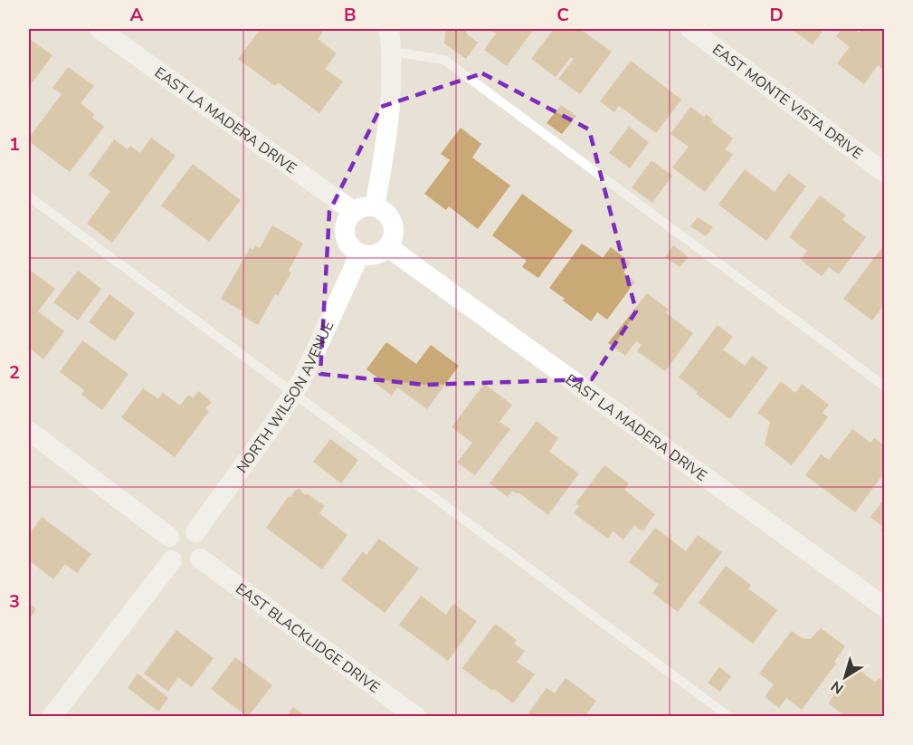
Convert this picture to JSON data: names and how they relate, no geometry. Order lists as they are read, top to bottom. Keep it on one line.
{"streets":{"street":["EAST MONTE VISTA DRIVE","EAST LA MADERA DRIVE","NORTH WILSON AVENUE","EAST BLACKLIDGE DRIVE"]},"crossings":[["EAST LA MADERA DRIVE","NORTH WILSON AVENUE"],["NORTH WILSON AVENUE","EAST BLACKLIDGE DRIVE"]],"north":"bottom left","grid":{"columns":["A","B","C","D"],"rows":["1","2","3"]}}
